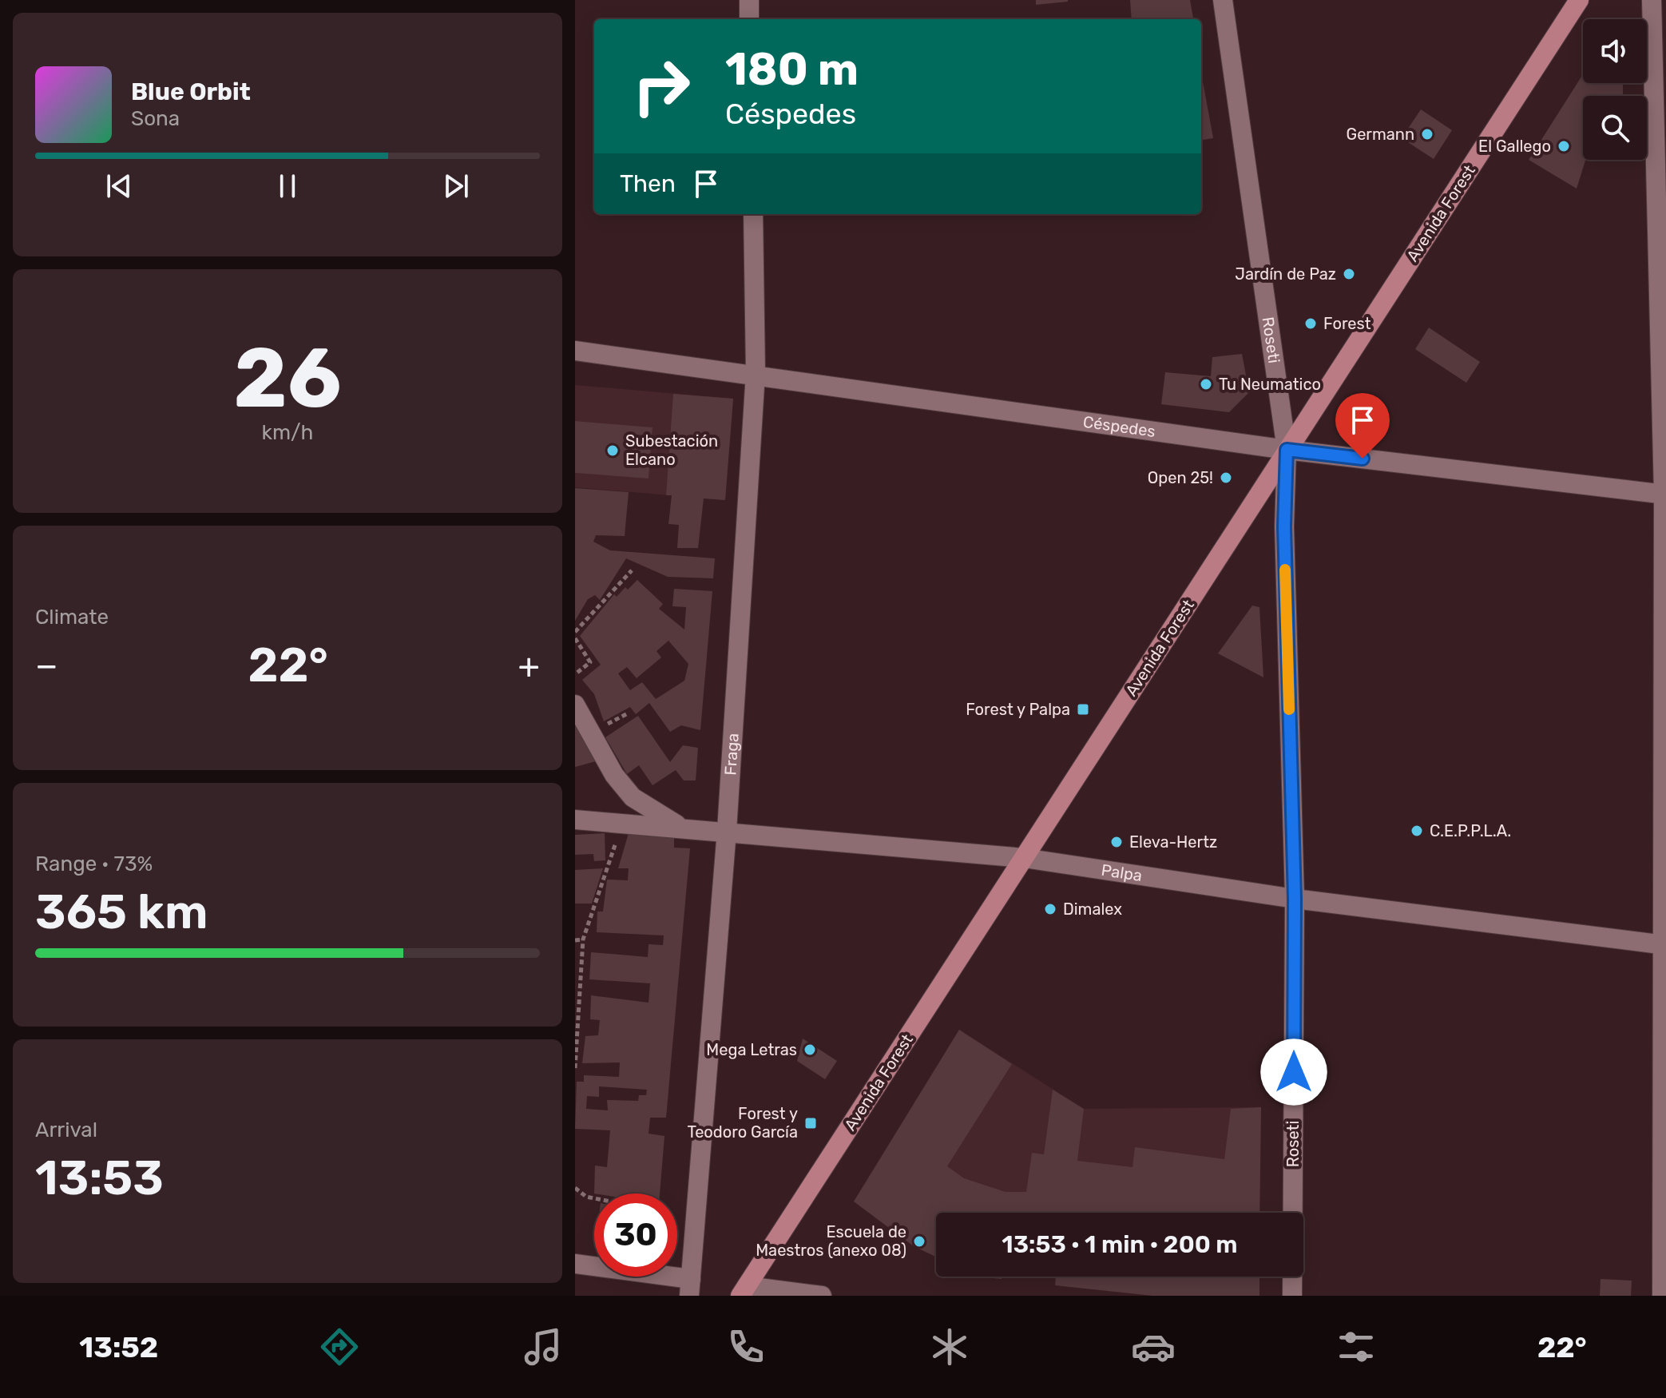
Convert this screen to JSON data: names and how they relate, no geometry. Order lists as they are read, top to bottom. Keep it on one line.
{"streets":{"main road":["Avenida Forest"],"street":["Roseti","Céspedes","Fraga","Palpa"]},"crossings":[["Avenida Forest","Roseti"],["Avenida Forest","Céspedes"],["Avenida Forest","Palpa"],["Roseti","Céspedes"],["Roseti","Palpa"],["Céspedes","Fraga"],["Fraga","Palpa"]],"places":{"other":["Germann","El Gallego","Jardín de Paz","Forest","Tu Neumatico","Subestación Elcano","Open 25!","C.E.P.P.L.A.","Eleva-Hertz","Dimalex","Mega Letras","Escuela de Maestros (anexo 08)"],"transit":["Forest y Palpa","Forest y Teodoro García"]},"page":{"turn":["180 m","Céspedes"],"song":["Blue Orbit","Sona"],"then":"Then","tile":[["26","km/h"],"Climate",["Range · 73%","365 km"],["Arrival","13:53"]],"heat":["−","22°","+"],"limit":"30","trip":"13:53 · 1 min · 200 m","tabs":["13:52","22°"]}}
